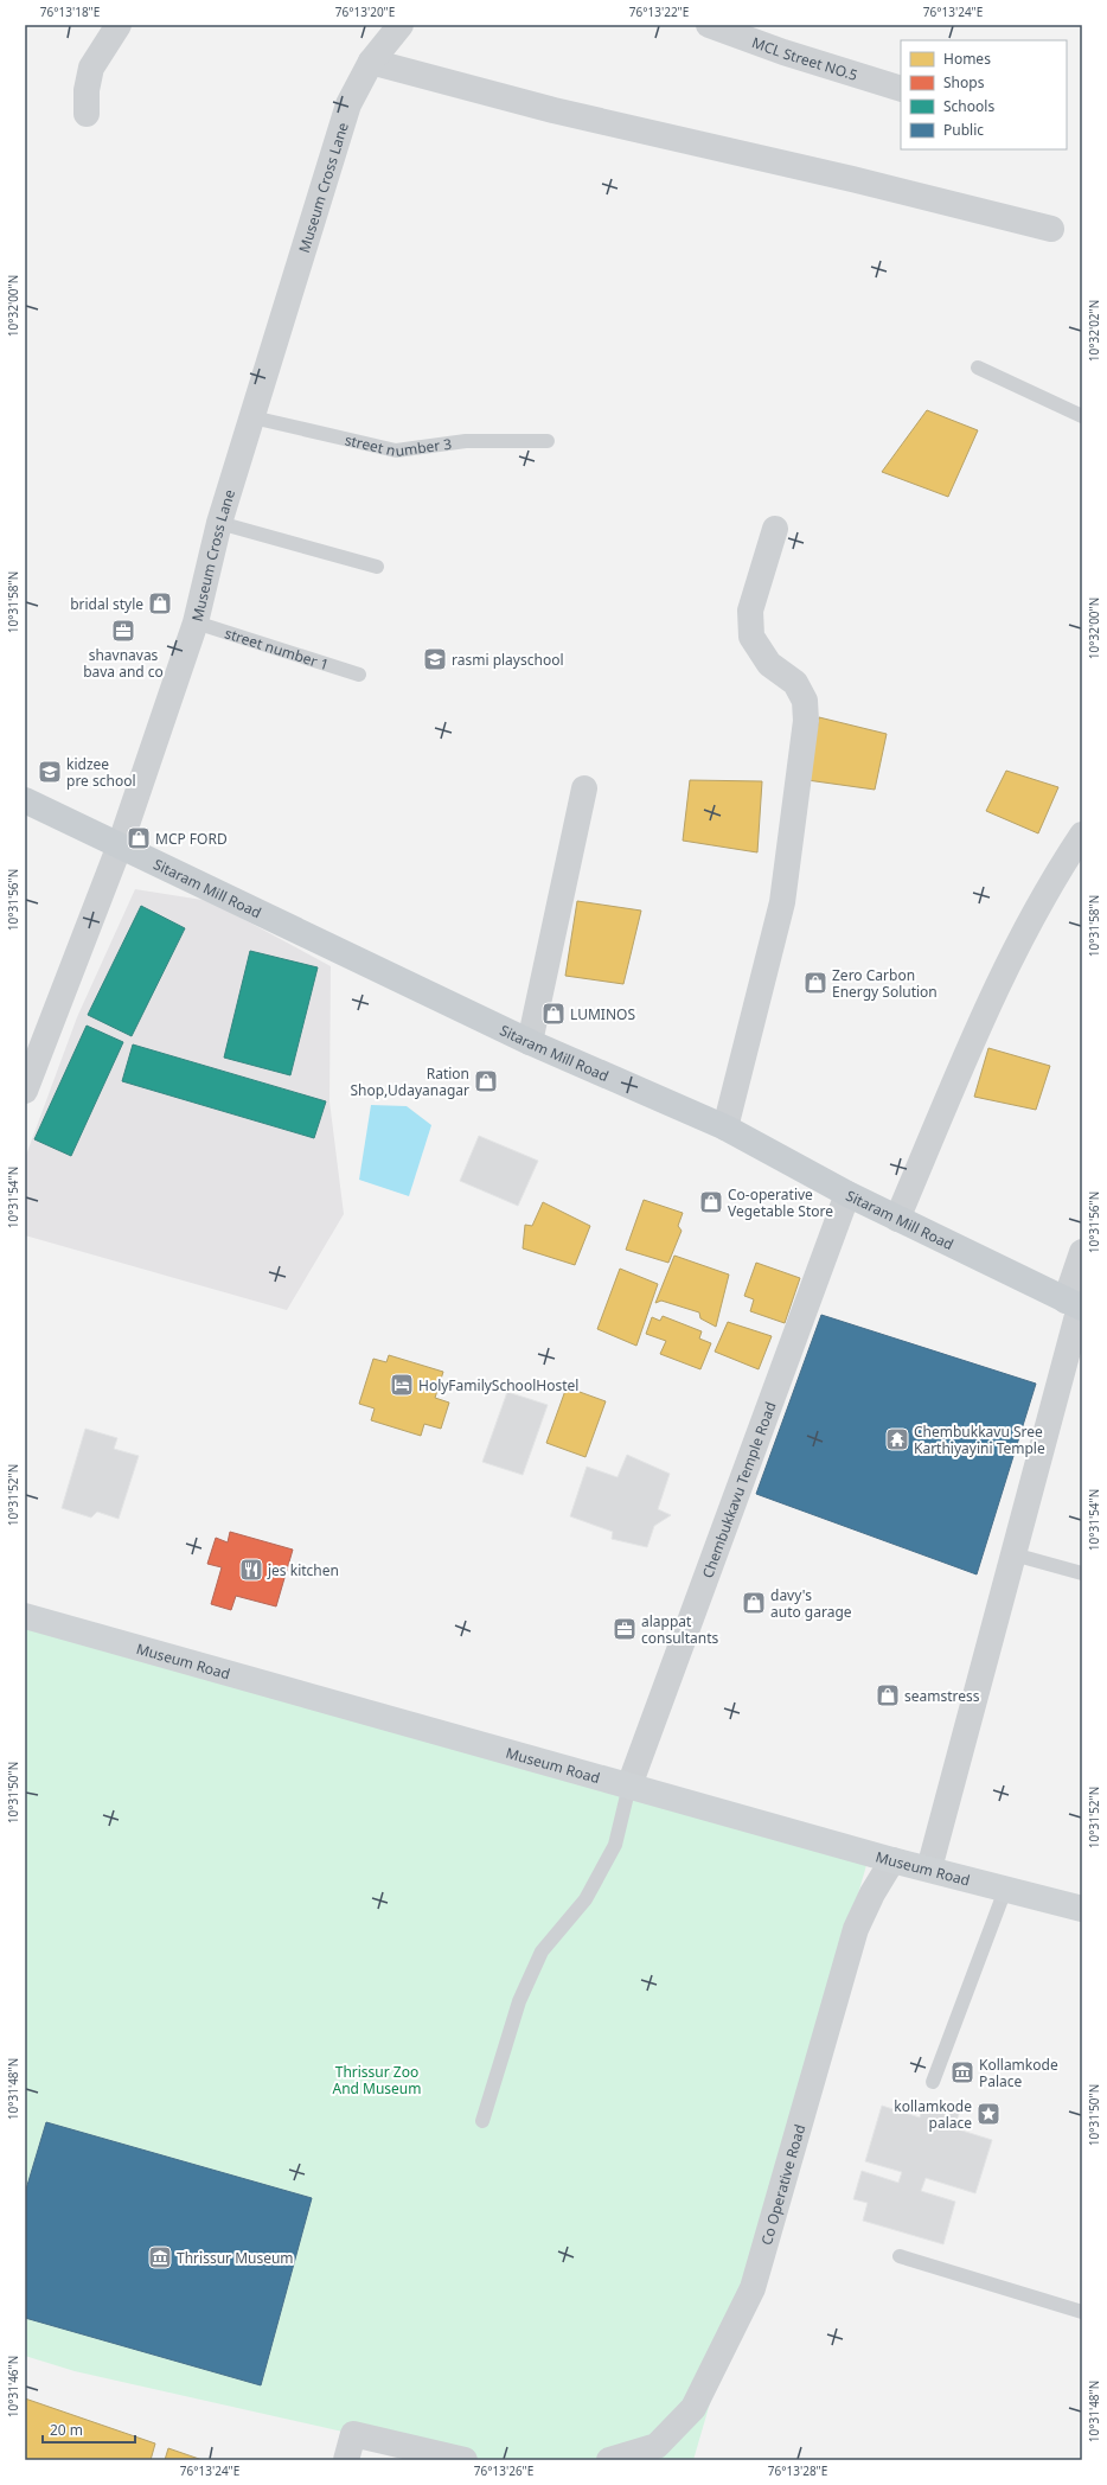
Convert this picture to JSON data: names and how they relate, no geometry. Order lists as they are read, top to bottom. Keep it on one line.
{"streets":{"main road":["Sitaram Mill Road","Museum Road"],"street":["MCL Street NO.5","Museum Cross Lane","Chembukkavu Temple Road","Co Operative Road"],"lane":["street number 3","street number 1"]},"crossings":[["Museum Cross Lane","street number 3"],["Museum Cross Lane","street number 1"],["Museum Cross Lane","Sitaram Mill Road"],["Sitaram Mill Road","Chembukkavu Temple Road"],["Chembukkavu Temple Road","Museum Road"],["Museum Road","Co Operative Road"]],"parks":["Thrissur Zoo And Museum"],"places":{"shop":["bridal style","MCP FORD","Zero Carbon Energy Solution","LUMINOS","Ration Shop,Udayanagar","Co-operative Vegetable Store","davy's auto garage","seamstress"],"office":["shavnavas bava and co","alappat consultants"],"school or university":["rasmi playschool","kidzee pre school"],"hotel":["HolyFamilySchoolHostel"],"temple":["Chembukkavu Sree Karthiyayini Temple"],"restaurant":["jes kitchen"],"museum":["Kollamkode Palace","Thrissur Museum"],"place":["kollamkode palace"]},"legend":["Homes","Shops","Schools","Public"],"scale_bar":"20 m","coordinates":["76°13'18\"E","76°13'20\"E","76°13'22\"E","76°13'24\"E","10°32'00\"N","10°32'02\"N","10°31'58\"N","10°31'56\"N","10°31'54\"N","10°31'52\"N","10°31'50\"N","10°31'48\"N","10°31'46\"N","76°13'26\"E","76°13'28\"E"]}
